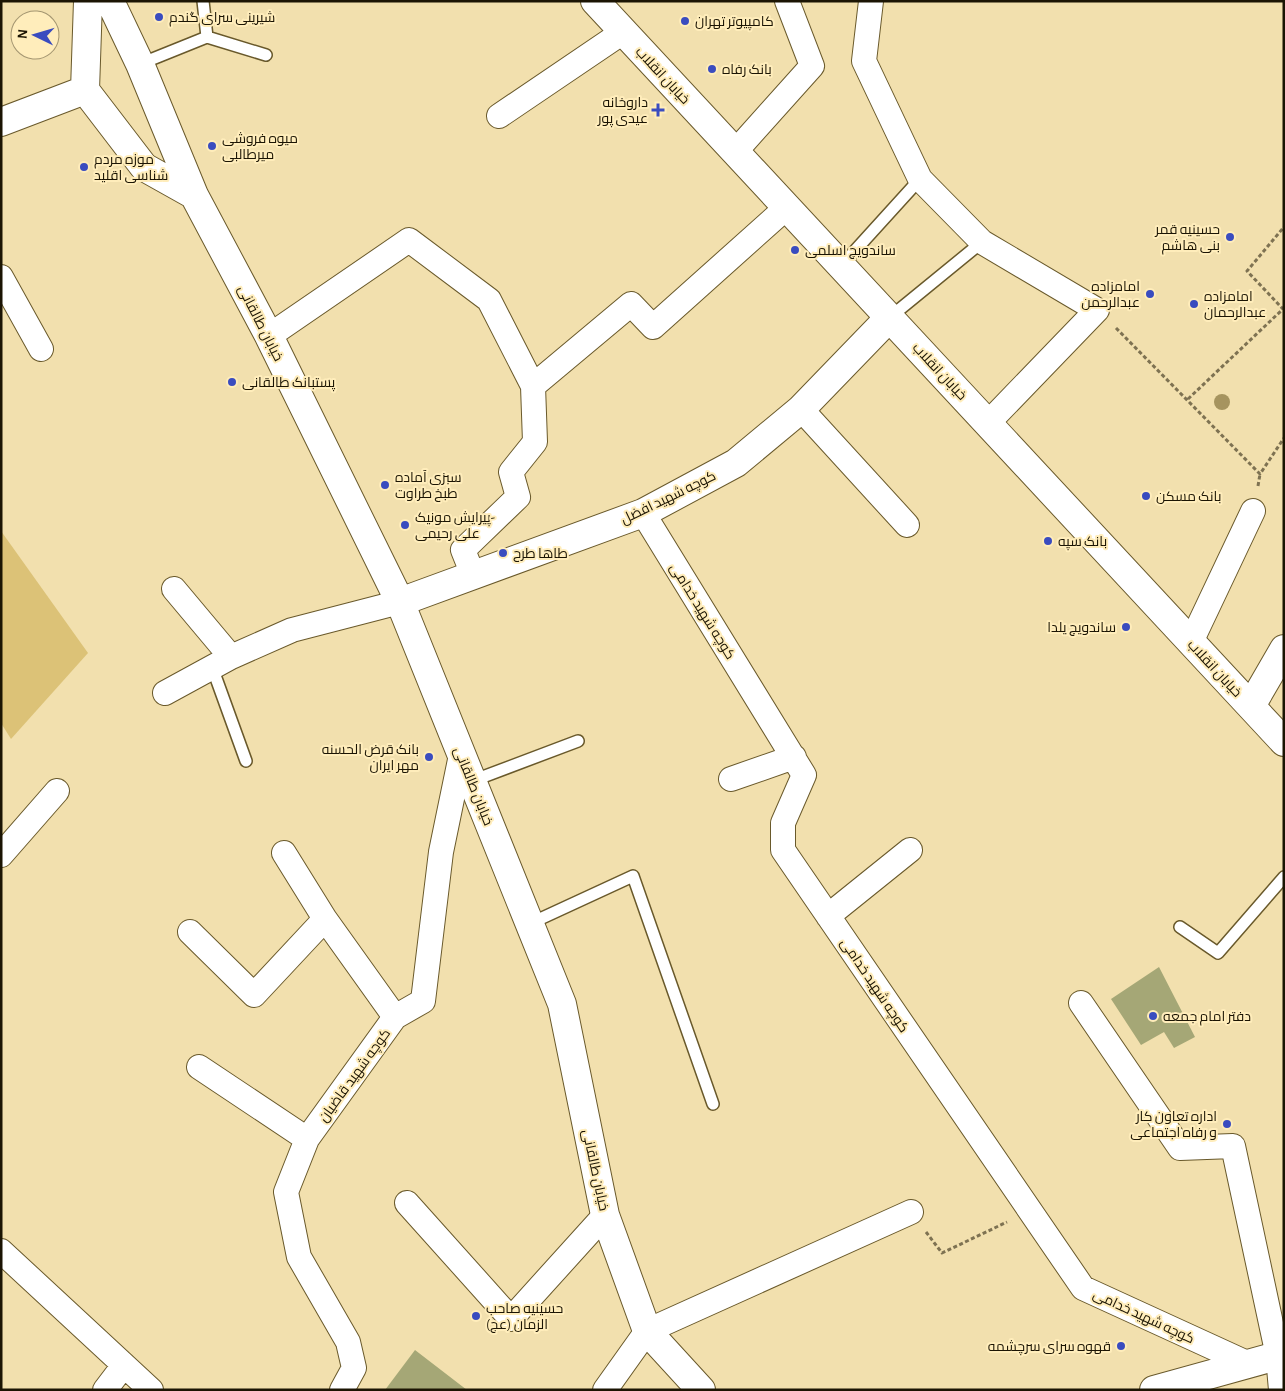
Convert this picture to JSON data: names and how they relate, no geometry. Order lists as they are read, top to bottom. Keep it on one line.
{"streets":{"main road":["خیابان انقلاب","خیابان طالقانی","کوچه شهید افضل"],"street":["کوچه شهید خدامی","کوچه شهید قاضیان"]},"crossings":[["خیابان انقلاب","کوچه شهید افضل"],["خیابان طالقانی","کوچه شهید افضل"],["خیابان طالقانی","کوچه شهید قاضیان"],["کوچه شهید افضل","کوچه شهید خدامی"]],"places":{"other":["شیرینی سرای گندم","کامپیوتر تهران","بانک رفاه","میوه فروشی میرطالبی","موزه مردم شناسی اقلید","حسینیه قمر بنی هاشم","ساندویچ اسلمی","امامزاده عبدالرحمن","امامزاده عبدالرحمان","پستبانک طالقانی","سبزی آماده طبخ طراوت","بانک مسکن","پیرایش مونیک- علی رحیمی","بانک سپه","طاها طرح","ساندویچ یلدا","بانک قرض الحسنه مهر ایران","دفتر امام جمعه","اداره تعاون کار و رفاه اجتماعی","حسینیه صاحب الزمان (عج)","قهوه سرای سرچشمه"],"health":["داروخانه عیدی پور"]},"north":"left"}
